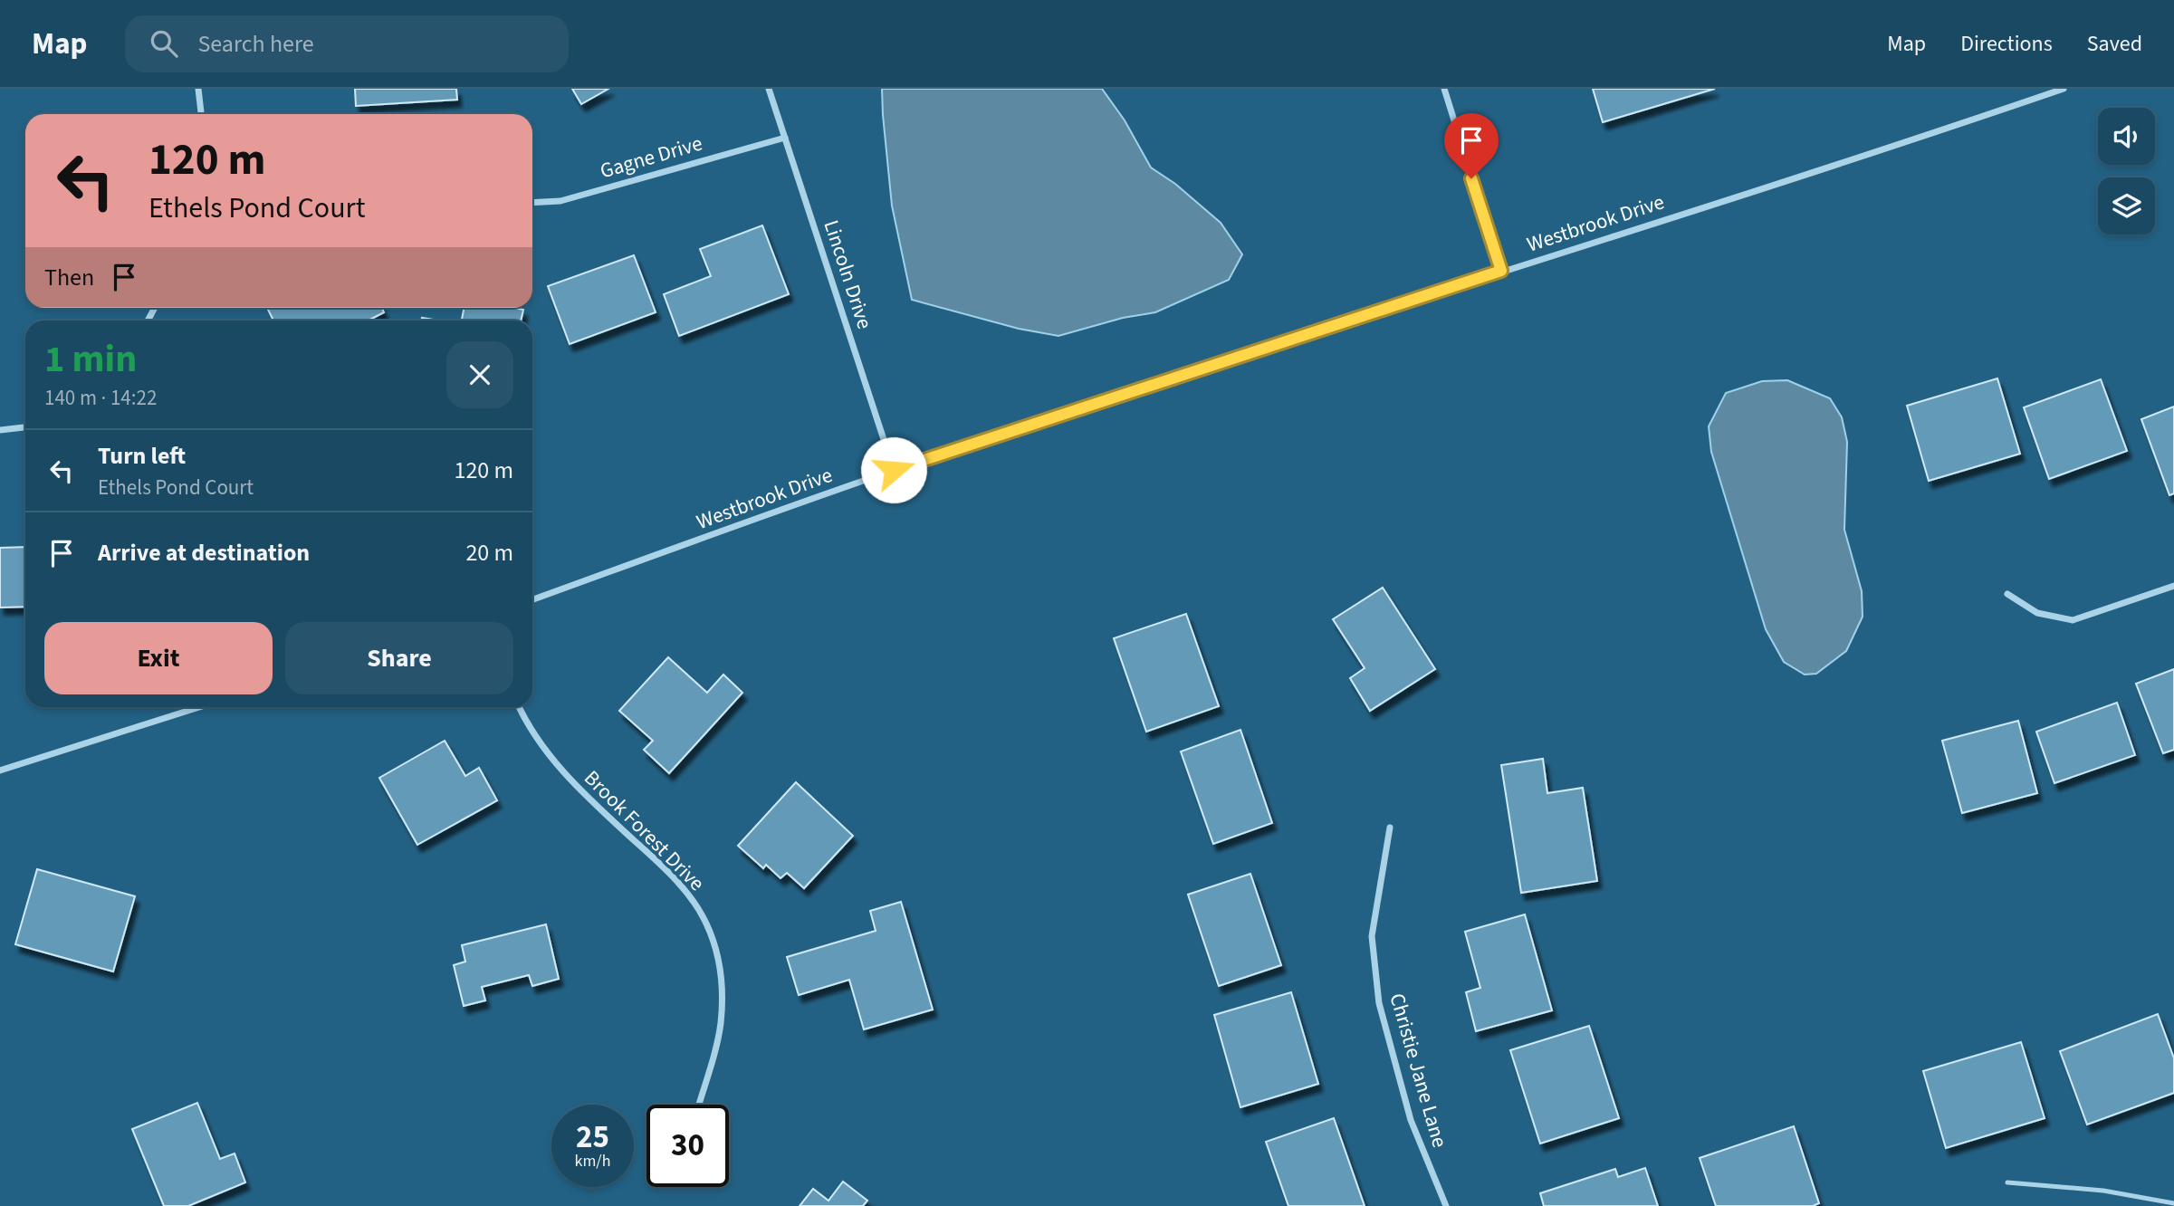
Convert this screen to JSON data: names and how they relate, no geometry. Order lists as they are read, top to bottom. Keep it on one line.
{"streets":{"street":["Gagne Drive","Westbrook Drive","Lincoln Drive","Brook Forest Drive","Christie Jane Lane"]},"crossings":[["Gagne Drive","Lincoln Drive"],["Westbrook Drive","Lincoln Drive"]],"page":{"header":"Map","search":"Search here","nav":["Map","Directions","Saved"],"turn":["120 m","Ethels Pond Court"],"then":"Then","heading":["1 min","140 m · 14:22"],"list":[{"name":"Turn left","note":"Ethels Pond Court","value":"120 m"},{"name":"Arrive at destination","value":"20 m"}],"buttons":["Exit","Share"],"speed":"25 km/h","limit":"30"}}
